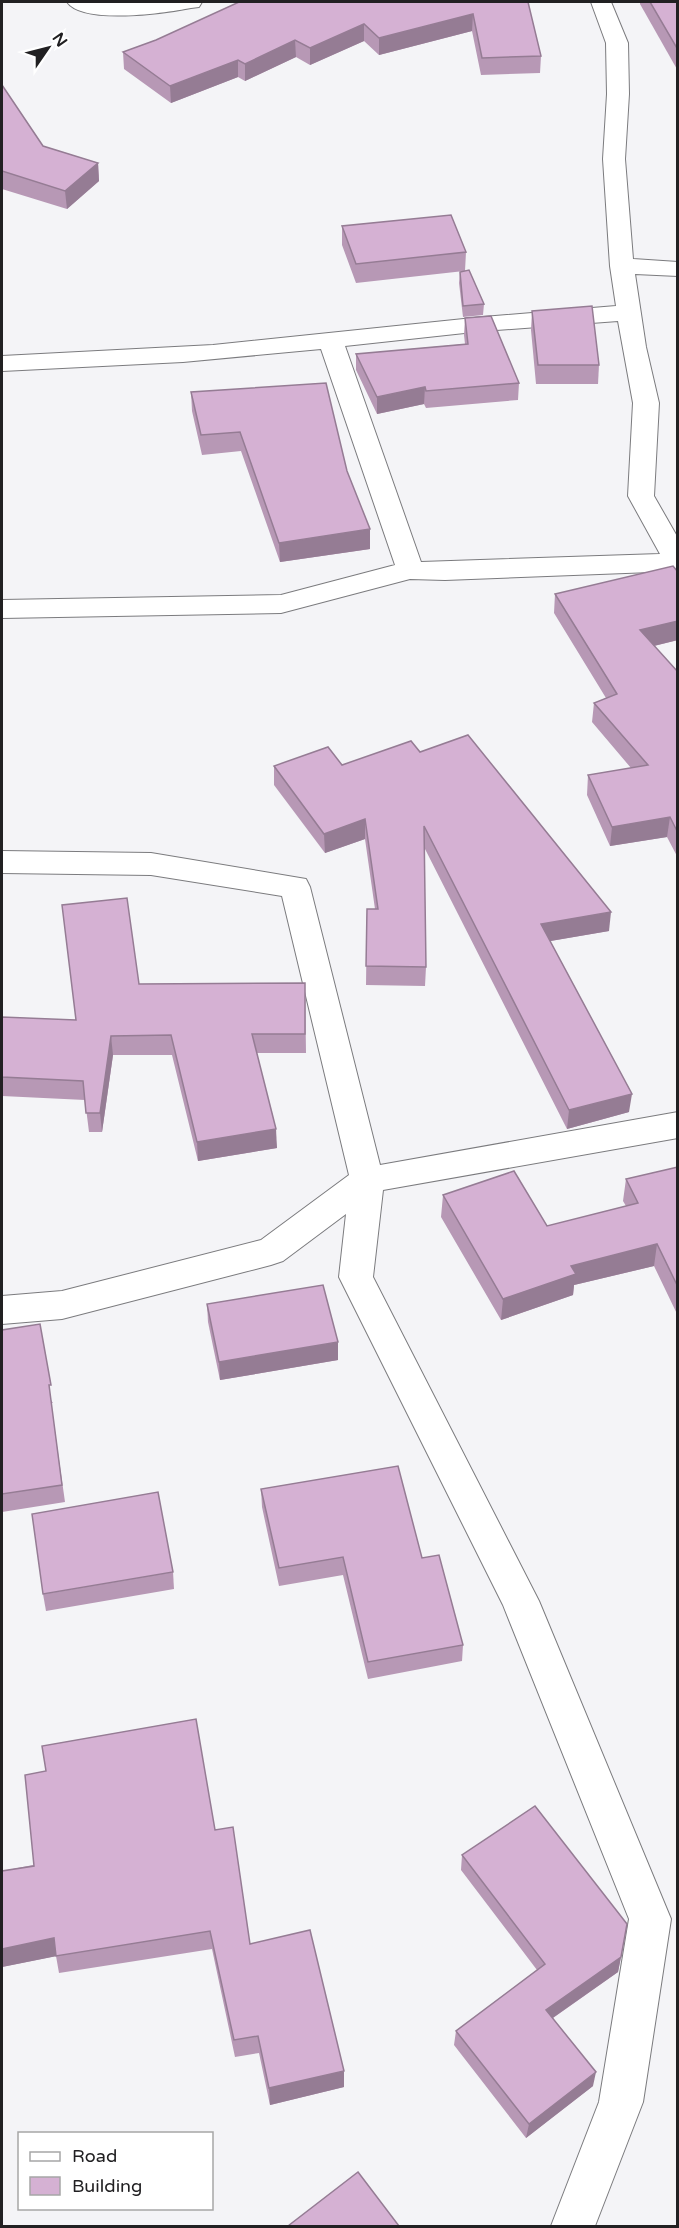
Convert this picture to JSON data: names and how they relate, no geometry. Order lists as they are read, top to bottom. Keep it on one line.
{"legend":["Road","Building"],"north":"top right"}
